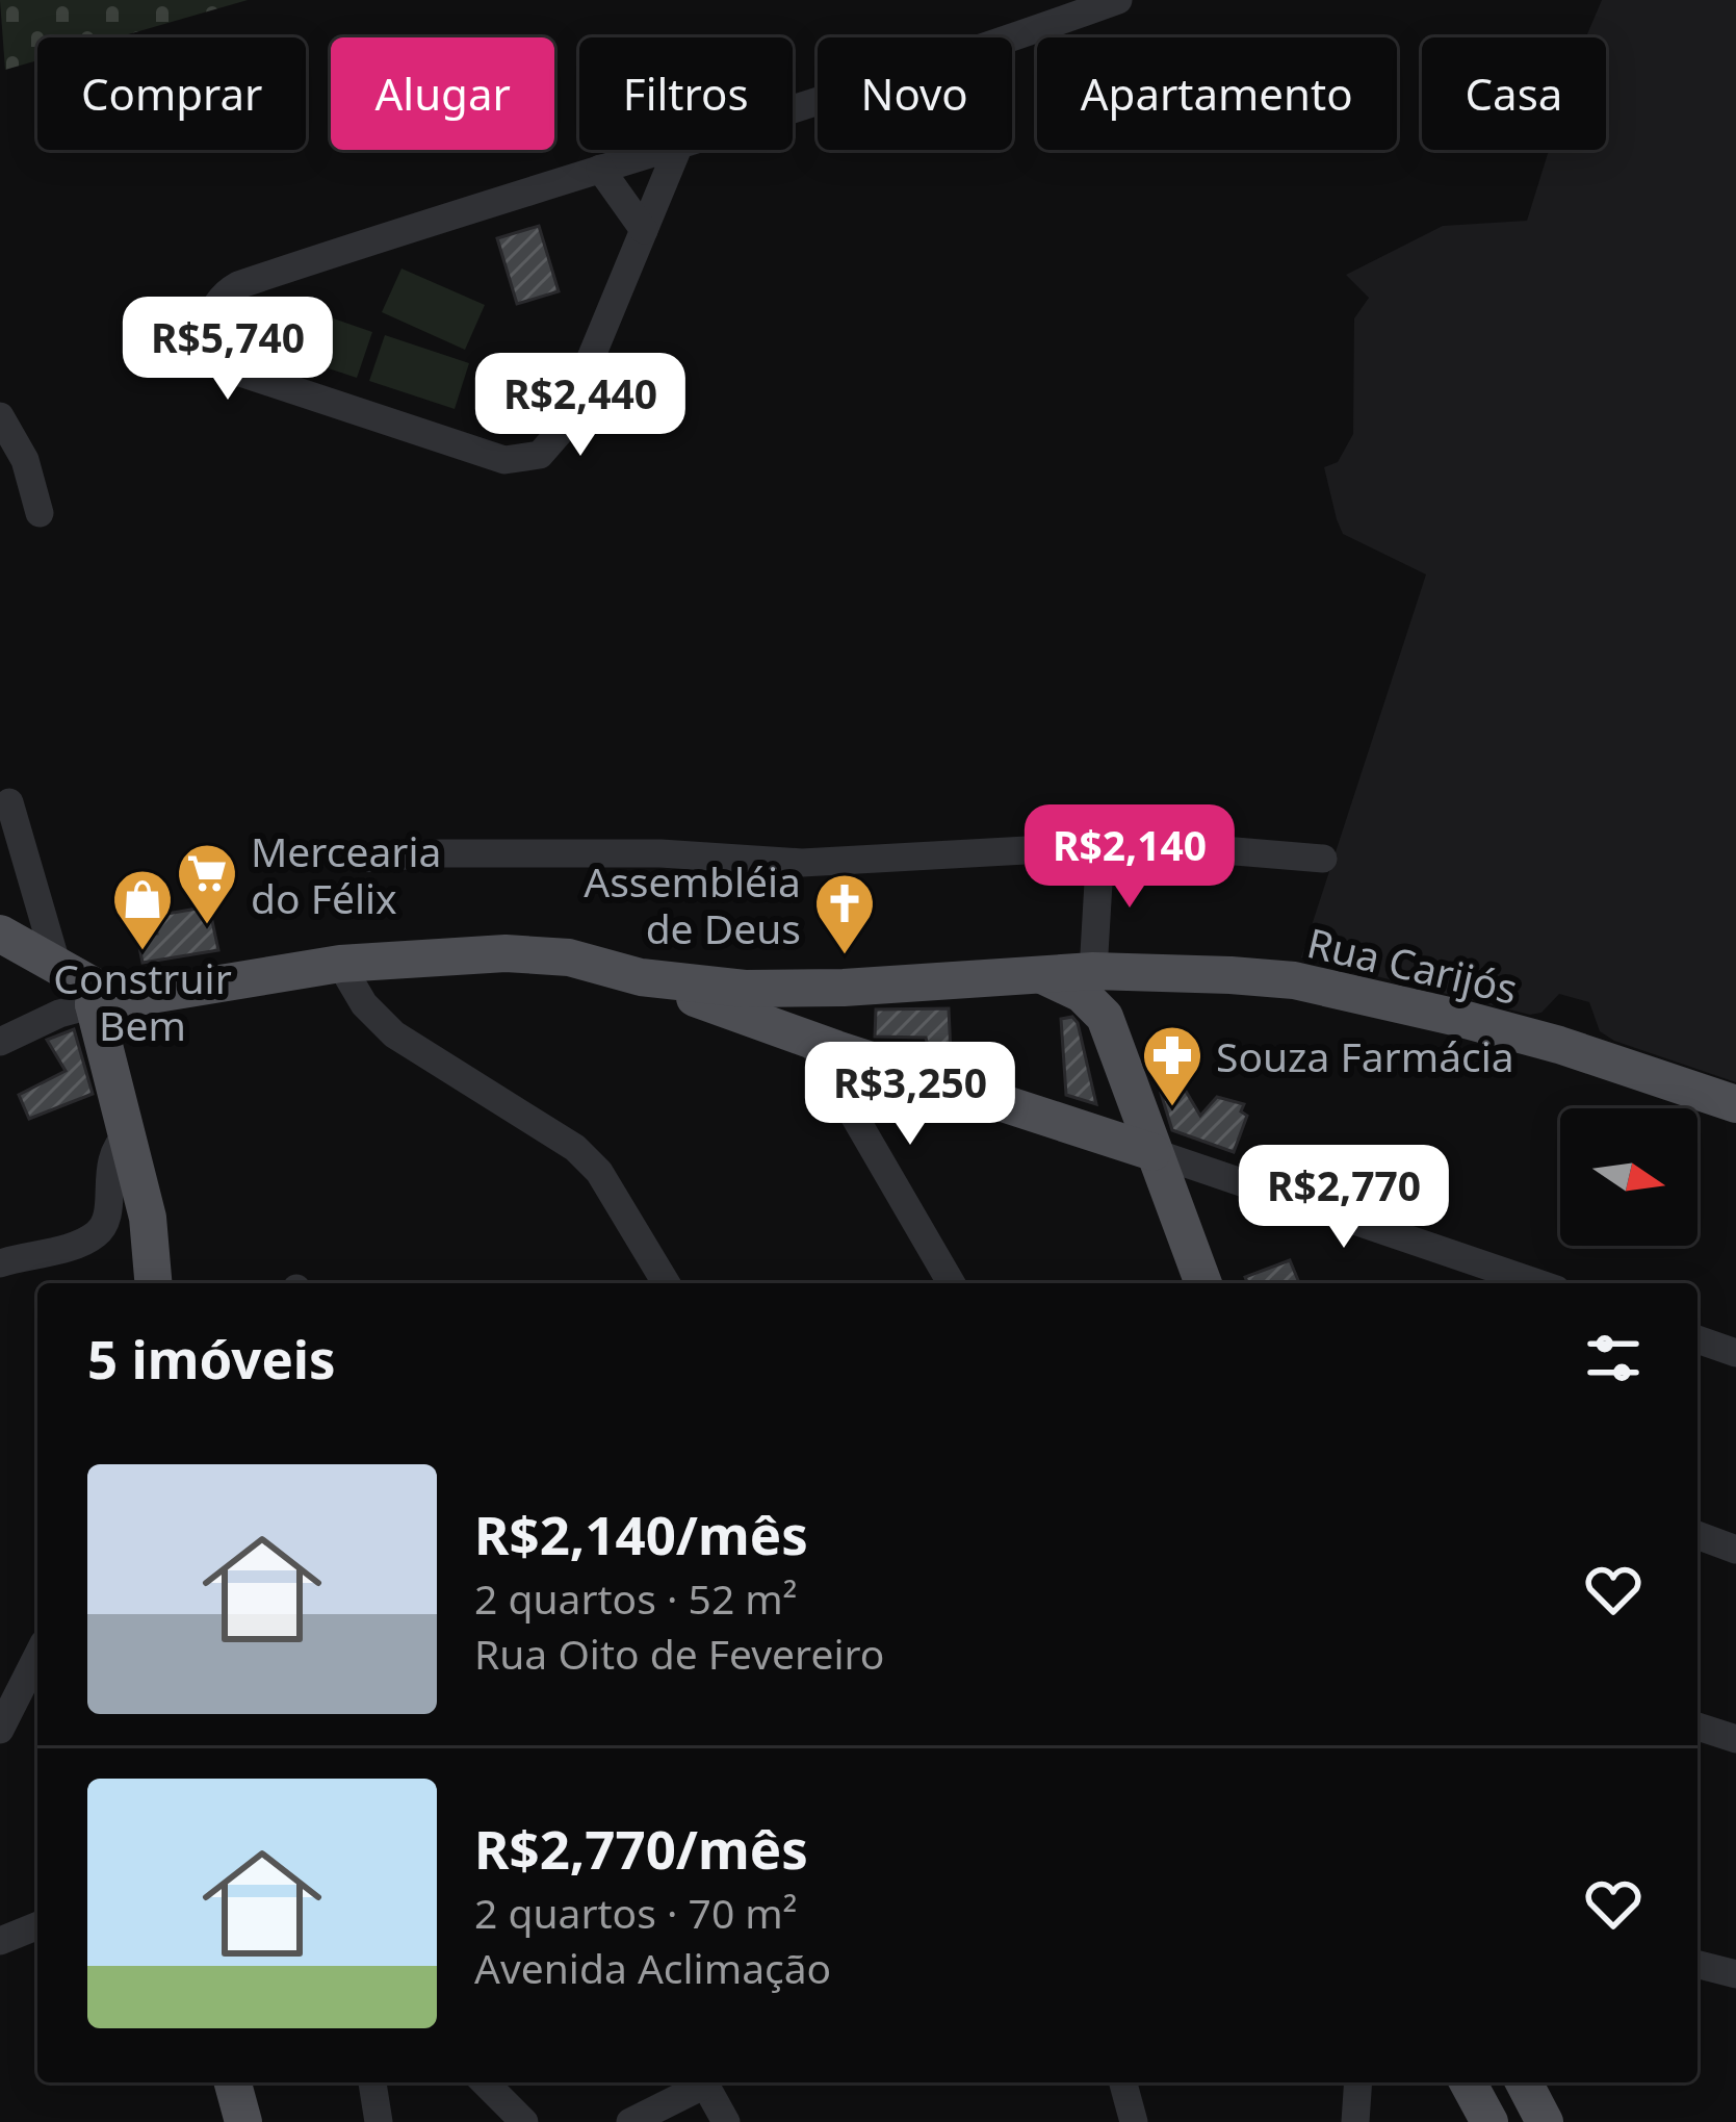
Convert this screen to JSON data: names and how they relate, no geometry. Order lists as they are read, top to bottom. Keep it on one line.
{"streets":{"main road":["Rua Carijós"]},"places":{"supermarket":["Mercearia do Félix"],"shop":["Construir Bem"],"church":["Assembléia de Deus"],"pharmacy":["Souza Farmácia"]},"north":"right","page":{"chip":["Comprar","Alugar","Filtros","Novo","Apartamento","Casa"],"price":["R$5,740","R$2,440","R$2,140","R$3,250","R$2,770"],"heading":"5 imóveis","list":[{"name":"R$2,140/mês","note":"2 quartos · 52 m² · Rua Oito de Fevereiro"},{"name":"R$2,770/mês","note":"2 quartos · 70 m² · Avenida Aclimação"}]}}
